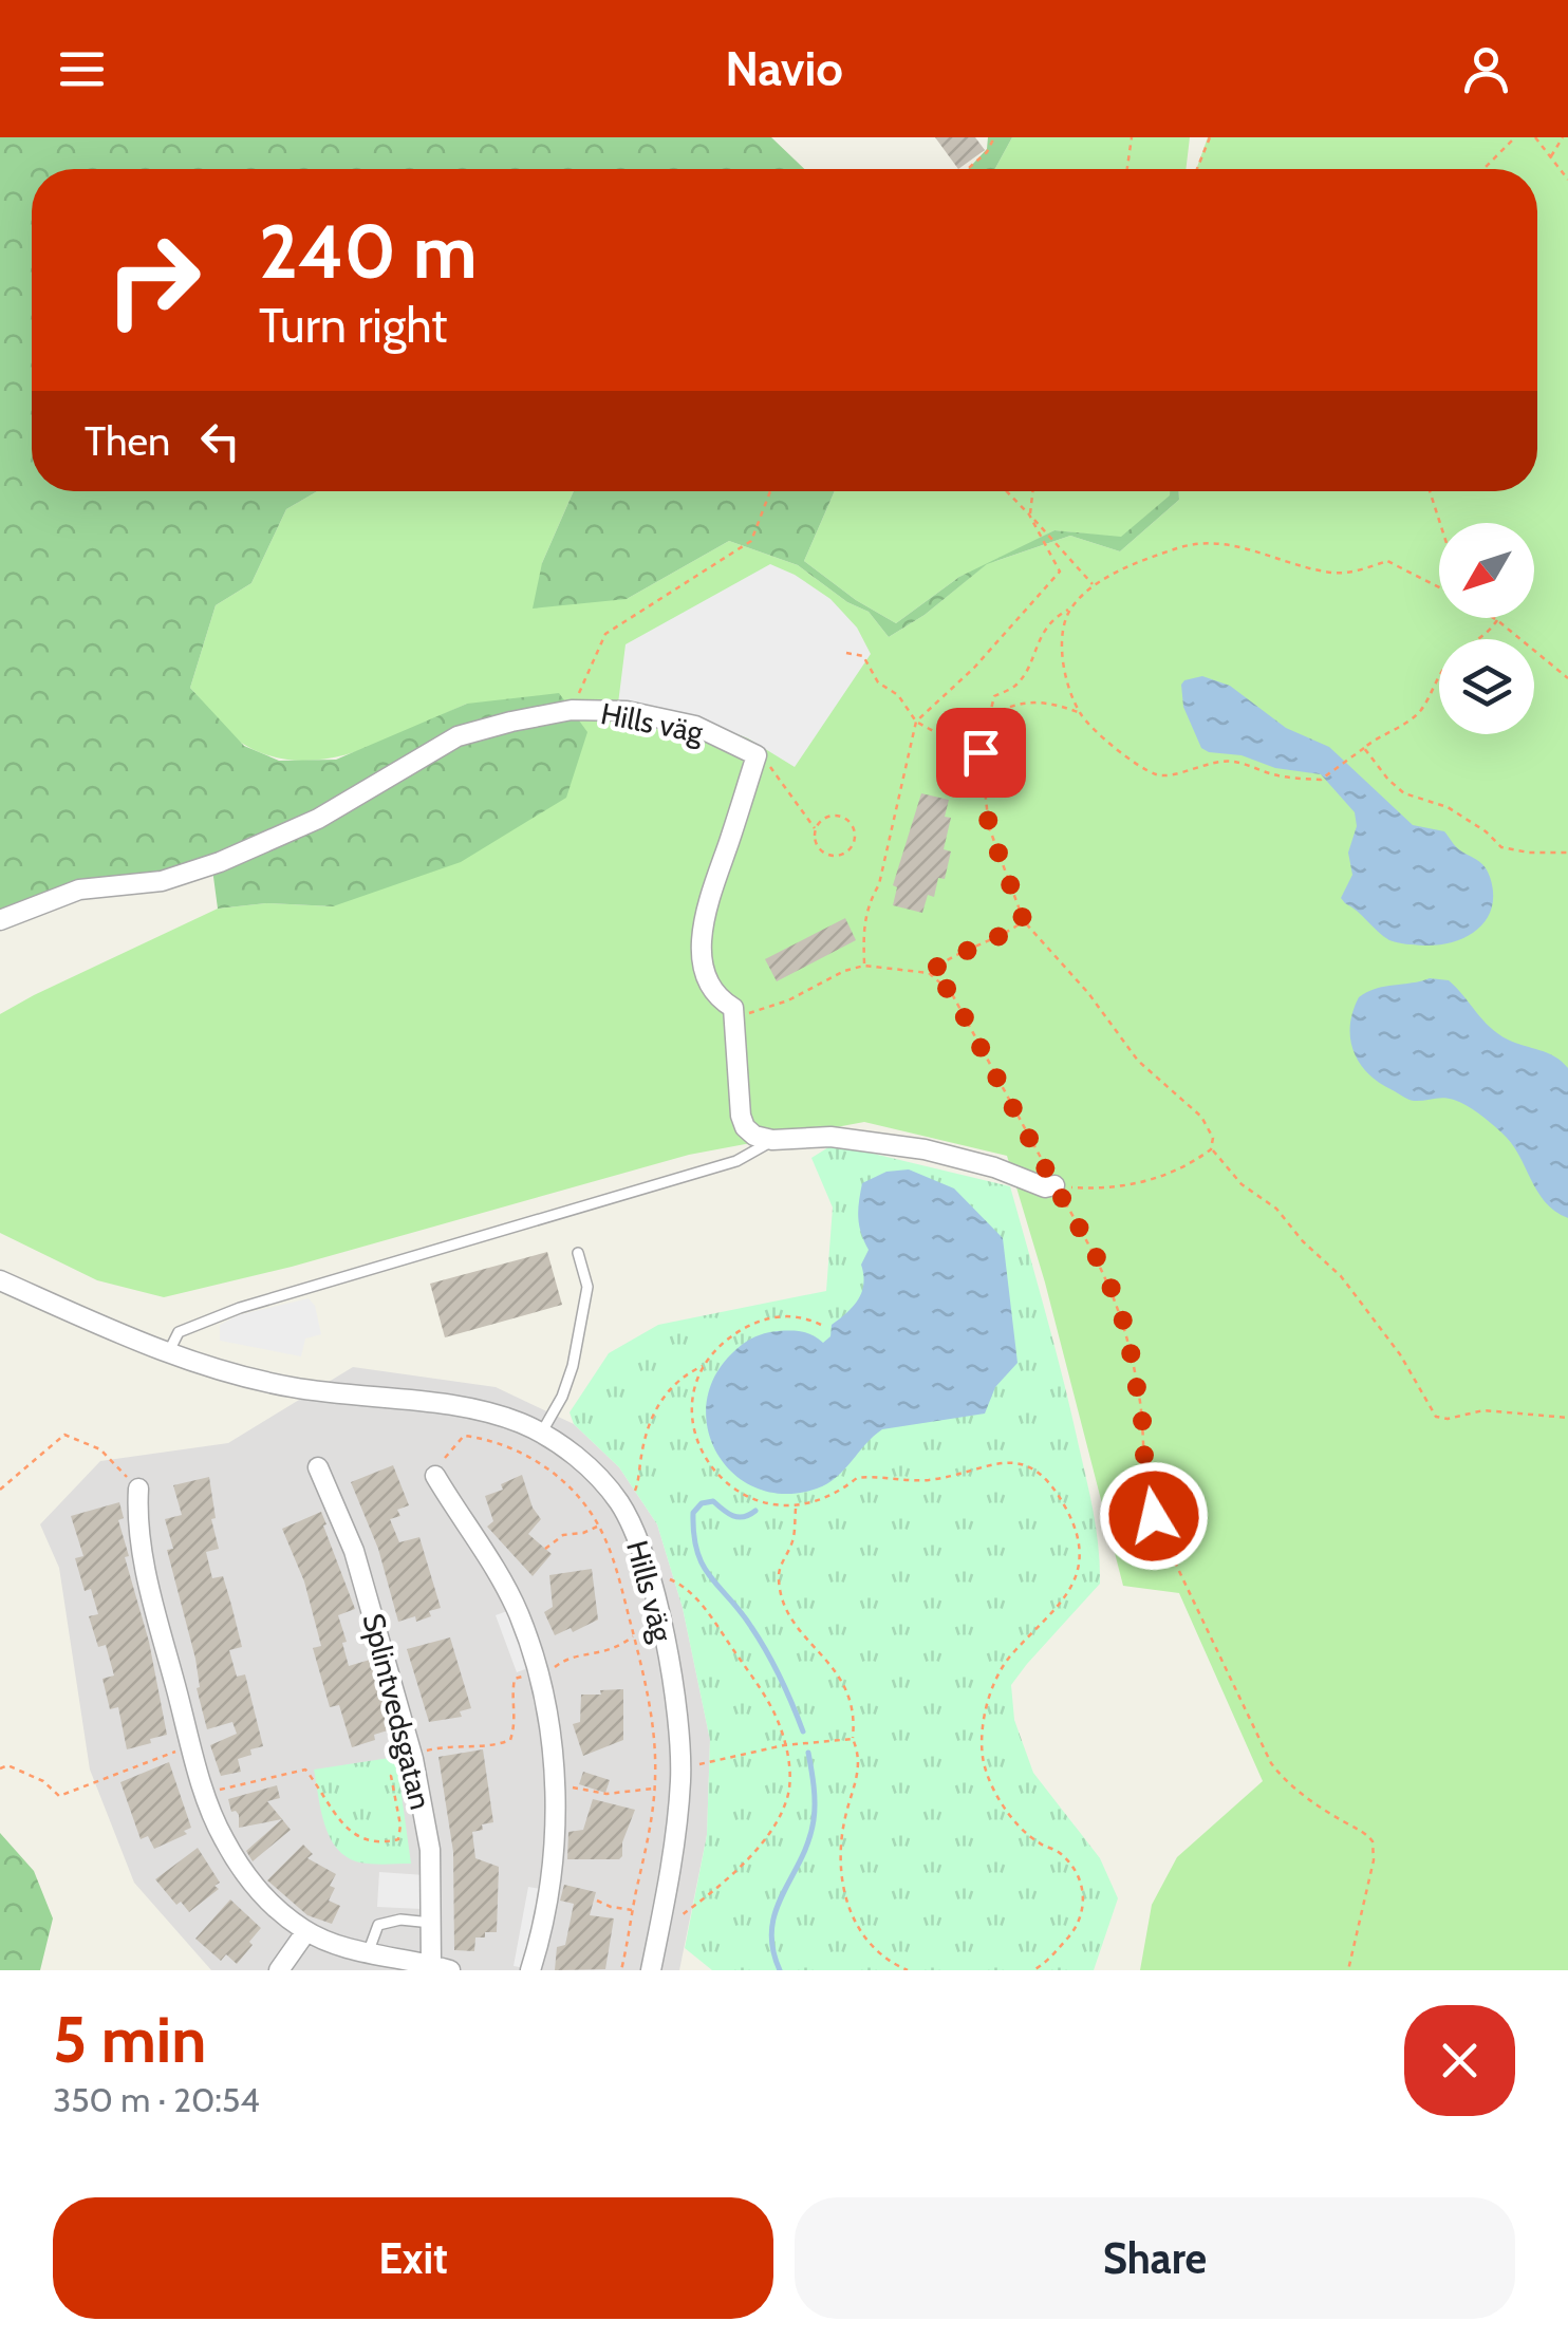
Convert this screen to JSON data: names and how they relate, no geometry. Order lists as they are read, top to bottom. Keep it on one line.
{"streets":{"street":["Hills väg","Splintvedsgatan"]},"north":"bottom left","page":{"header":"Navio","turn":["240 m","Turn right"],"then":"Then","heading":["5 min","350 m · 20:54"],"buttons":["Exit","Share"]}}
